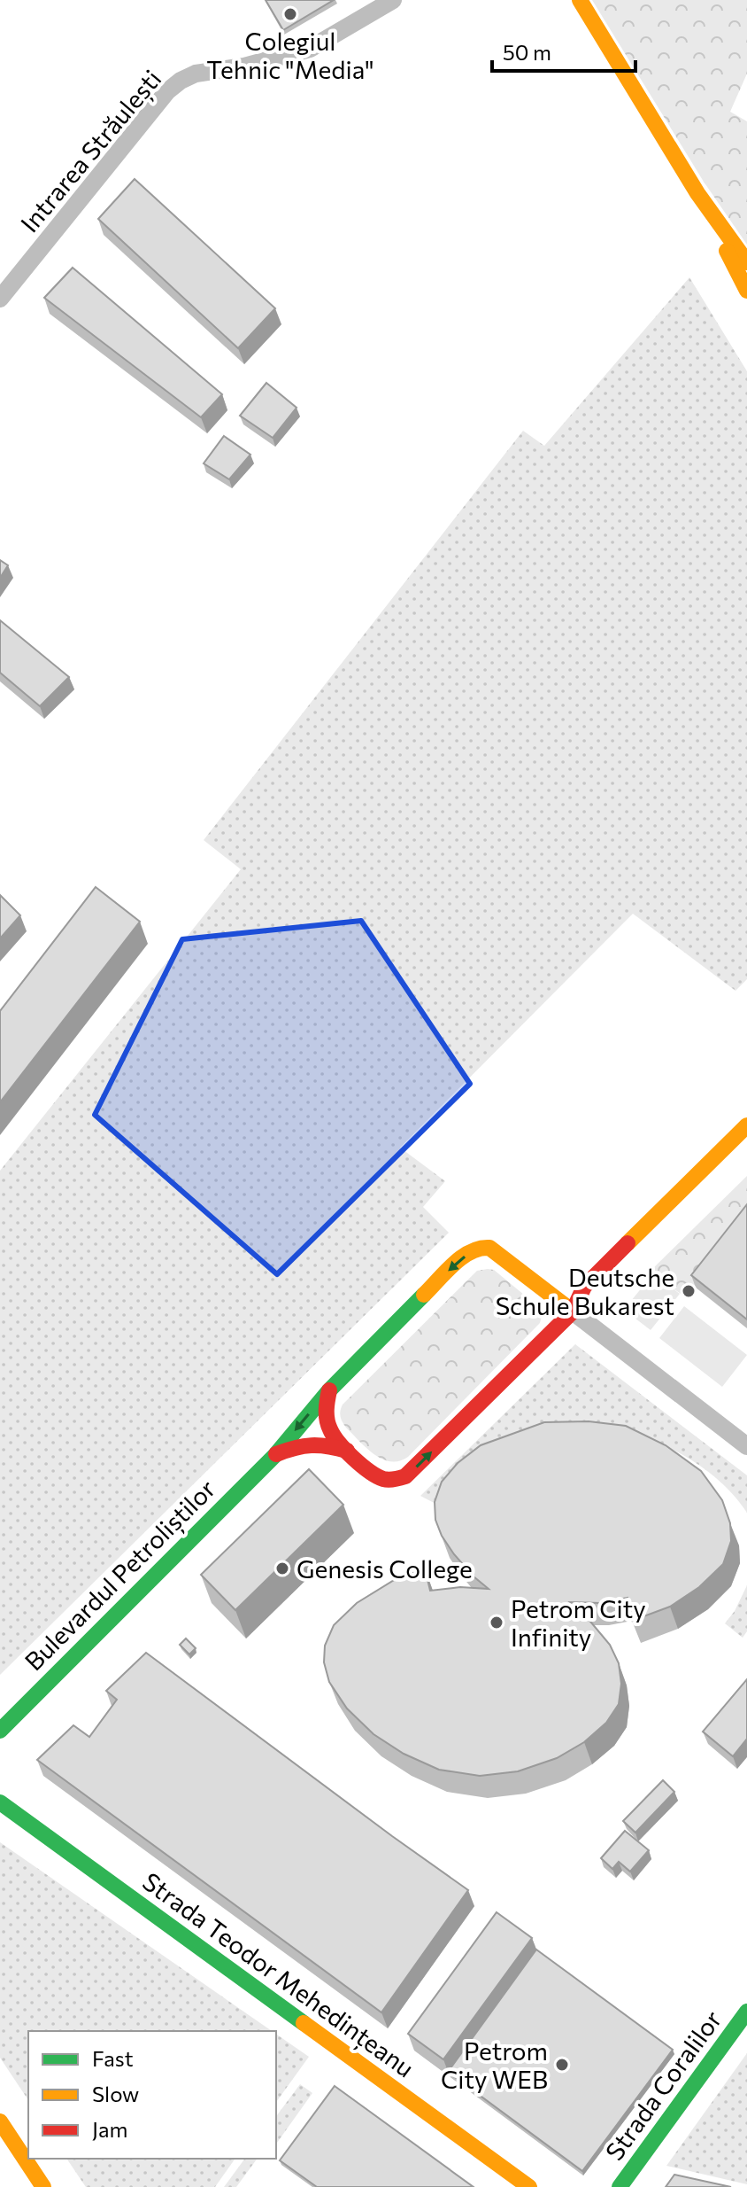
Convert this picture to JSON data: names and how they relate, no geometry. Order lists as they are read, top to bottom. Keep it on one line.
{"streets":{"street":["Intrarea Străulești","Bulevardul Petroliștilor","Strada Teodor Mehedințeanu","Strada Coralilor"]},"places":["Colegiul Tehnic \"Media\"","Deutsche Schule Bukarest","Genesis College","Petrom City Infinity","Petrom City WEB"],"legend":["Fast","Slow","Jam"],"scale_bar":"50 m"}
